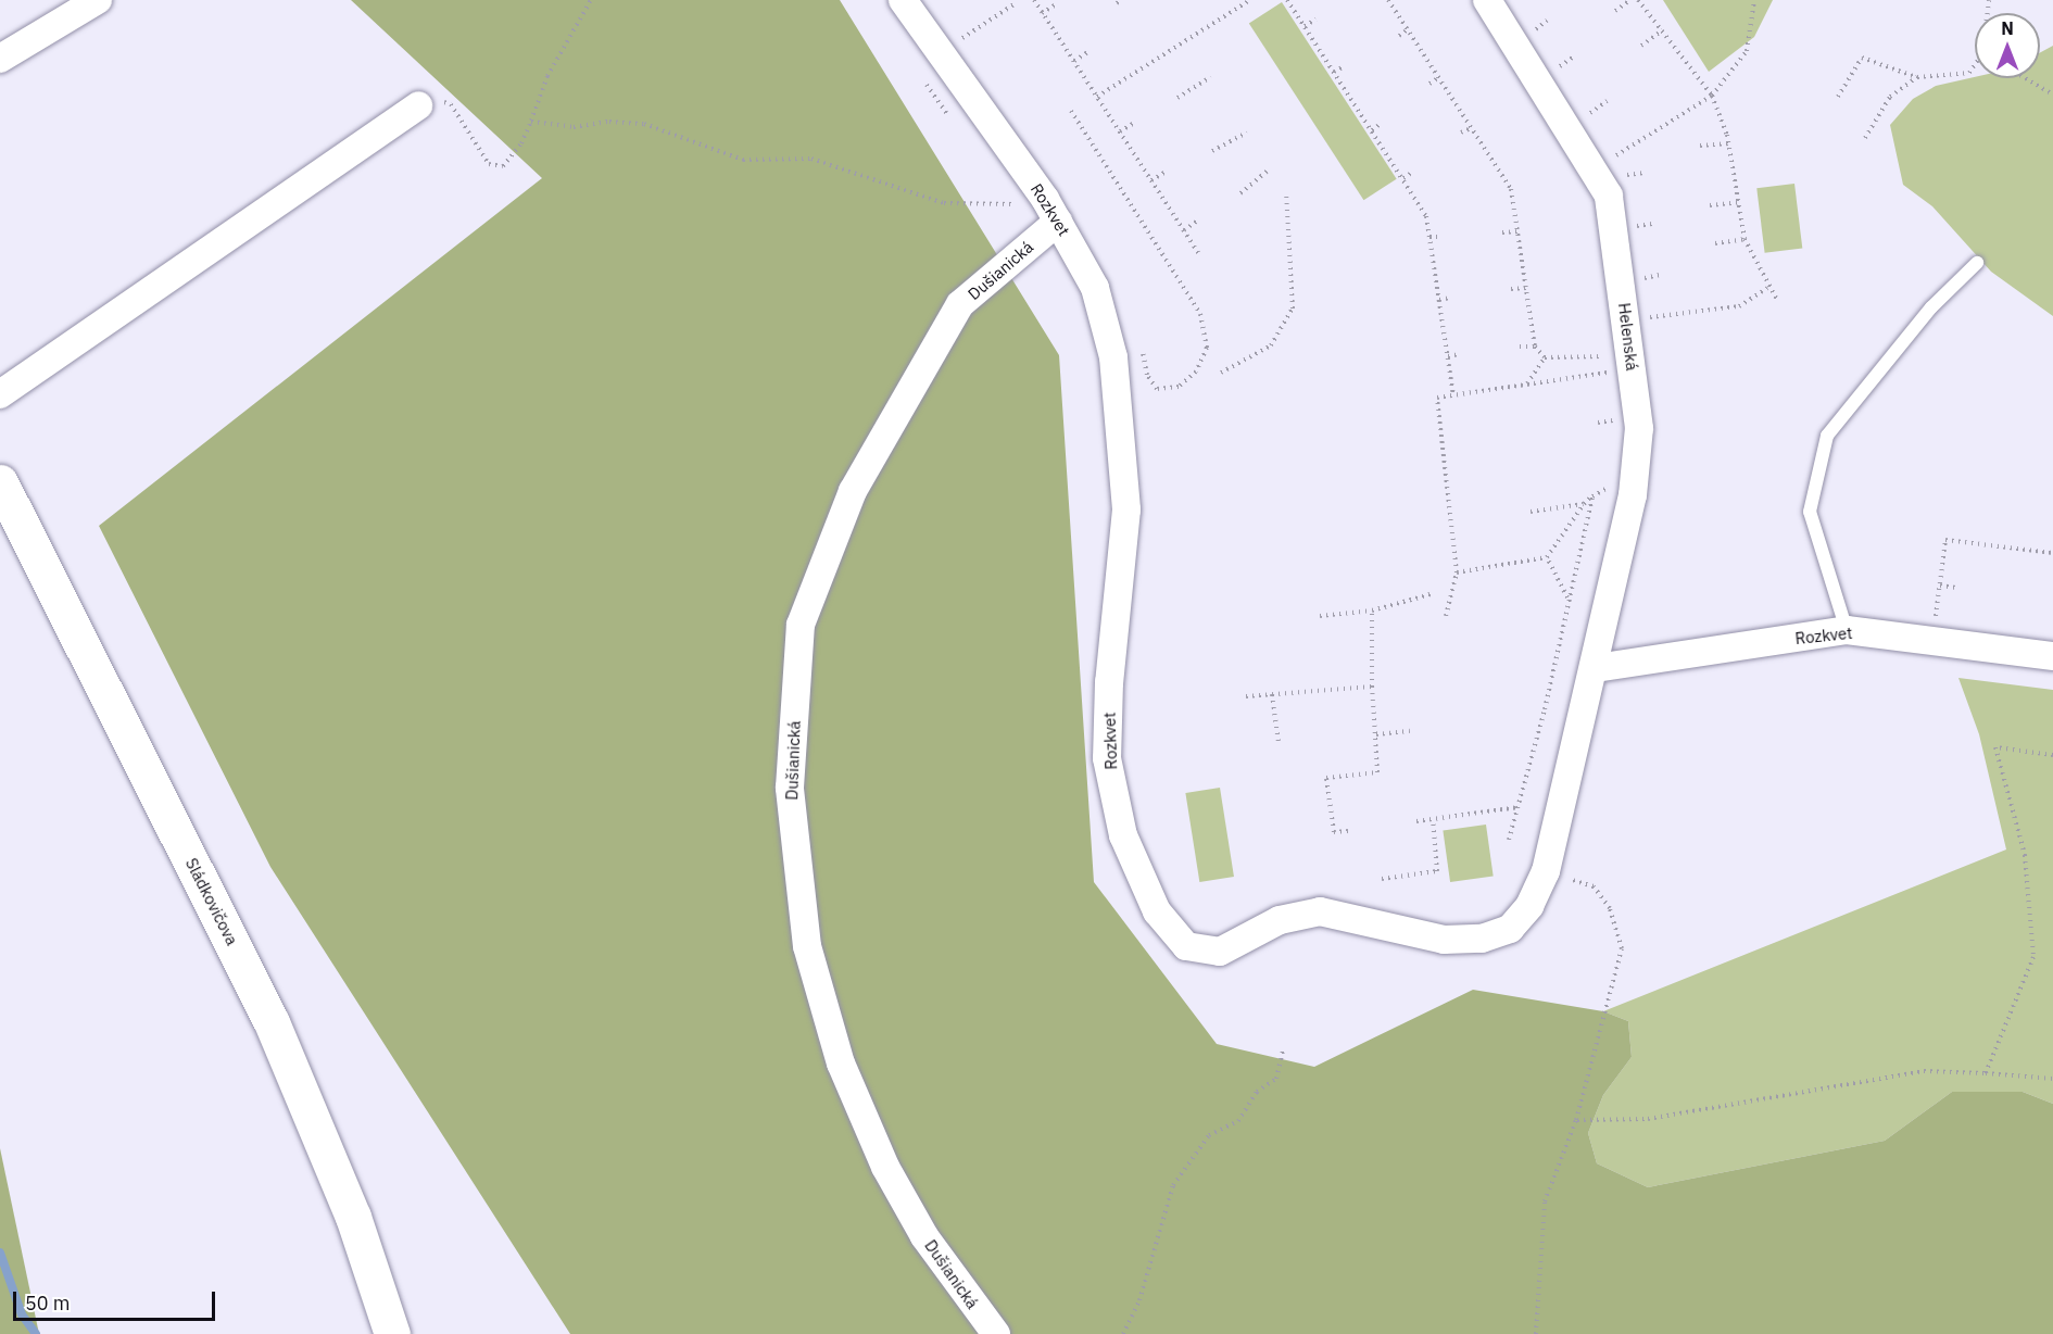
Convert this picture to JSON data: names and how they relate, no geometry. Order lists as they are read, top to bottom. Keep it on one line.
{"streets":{"main road":["Sládkovičova"],"street":["Rozkvet","Dušianická","Helenská"]},"crossings":[["Rozkvet","Dušianická"],["Rozkvet","Helenská"]],"scale_bar":"50 m","north":"top"}
